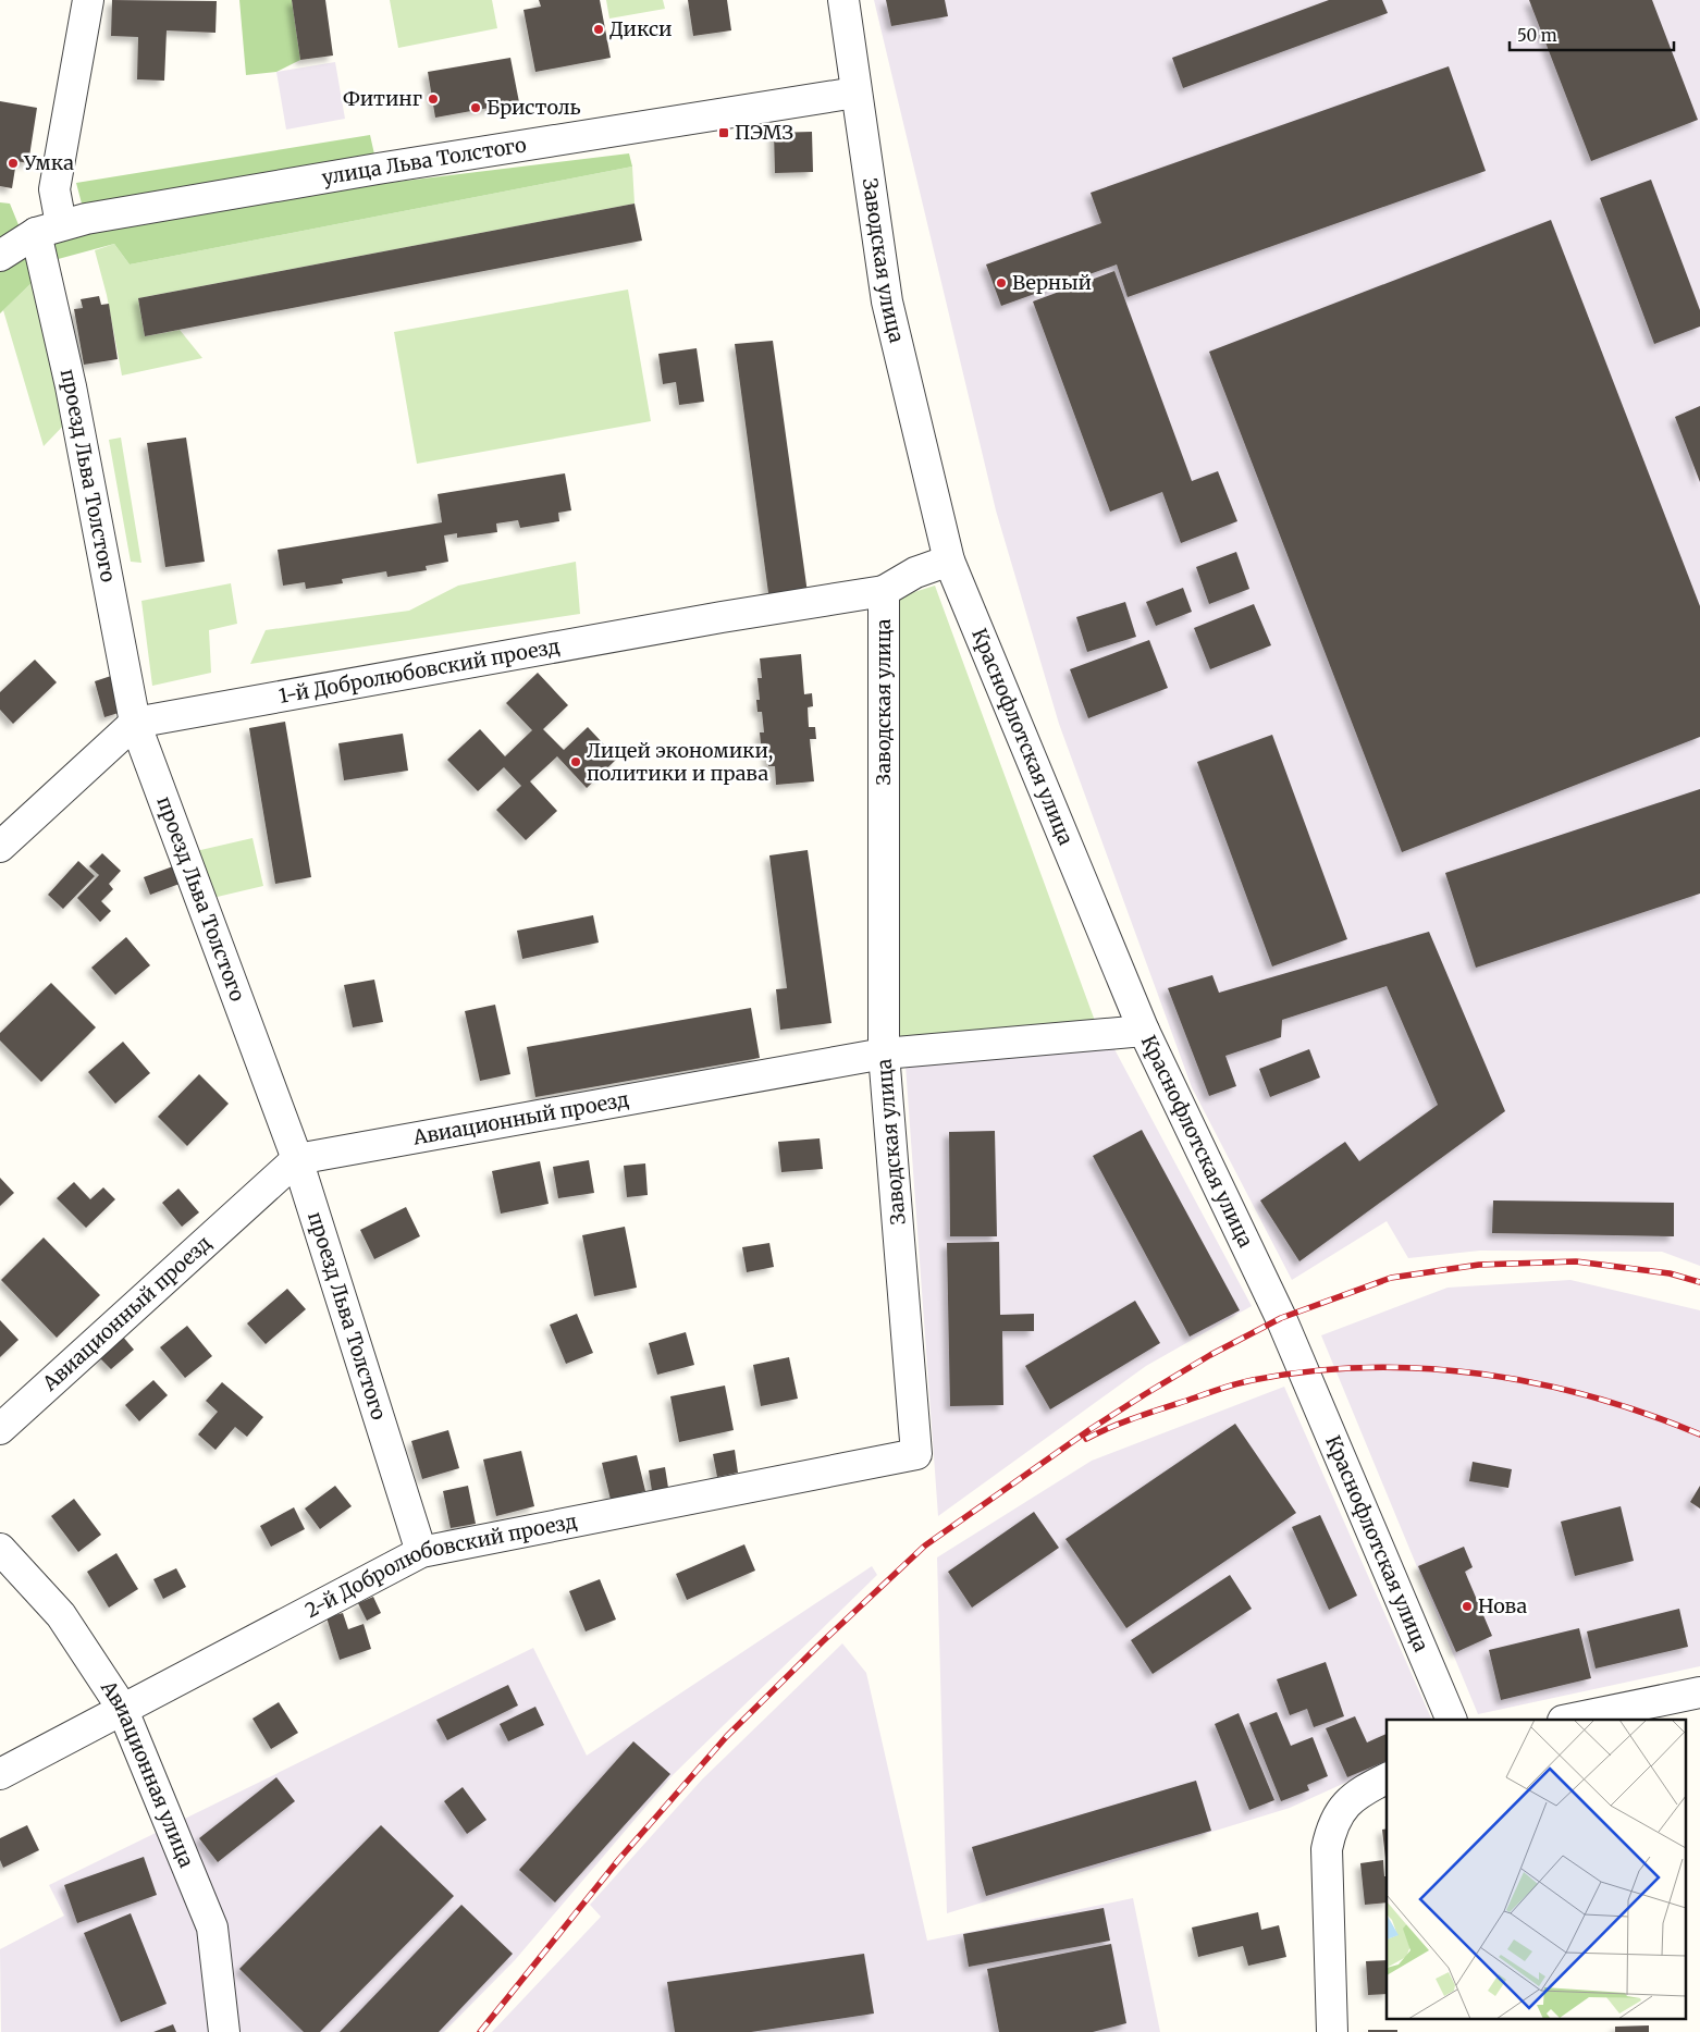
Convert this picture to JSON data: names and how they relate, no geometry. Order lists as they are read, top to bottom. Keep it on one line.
{"streets":{"street":["улица Льва Толстого","Заводская улица","проезд Льва Толстого","1-й Добролюбовский проезд","Краснофлотская улица","Авиационный проезд","2-й Добролюбовский проезд","Авиационная улица"]},"crossings":[["улица Льва Толстого","Заводская улица"],["улица Льва Толстого","проезд Льва Толстого"],["Заводская улица","1-й Добролюбовский проезд"],["Заводская улица","Краснофлотская улица"],["Заводская улица","Авиационный проезд"],["Заводская улица","2-й Добролюбовский проезд"],["проезд Льва Толстого","1-й Добролюбовский проезд"],["проезд Льва Толстого","Авиационный проезд"],["проезд Льва Толстого","2-й Добролюбовский проезд"],["Краснофлотская улица","Авиационный проезд"],["2-й Добролюбовский проезд","Авиационная улица"]],"places":{"other":["Дикси","Фитинг","Бристоль","Умка","Верный","Лицей экономики, политики и права","Нова"],"transit":["ПЭМЗ"]},"scale_bar":"50 m"}
